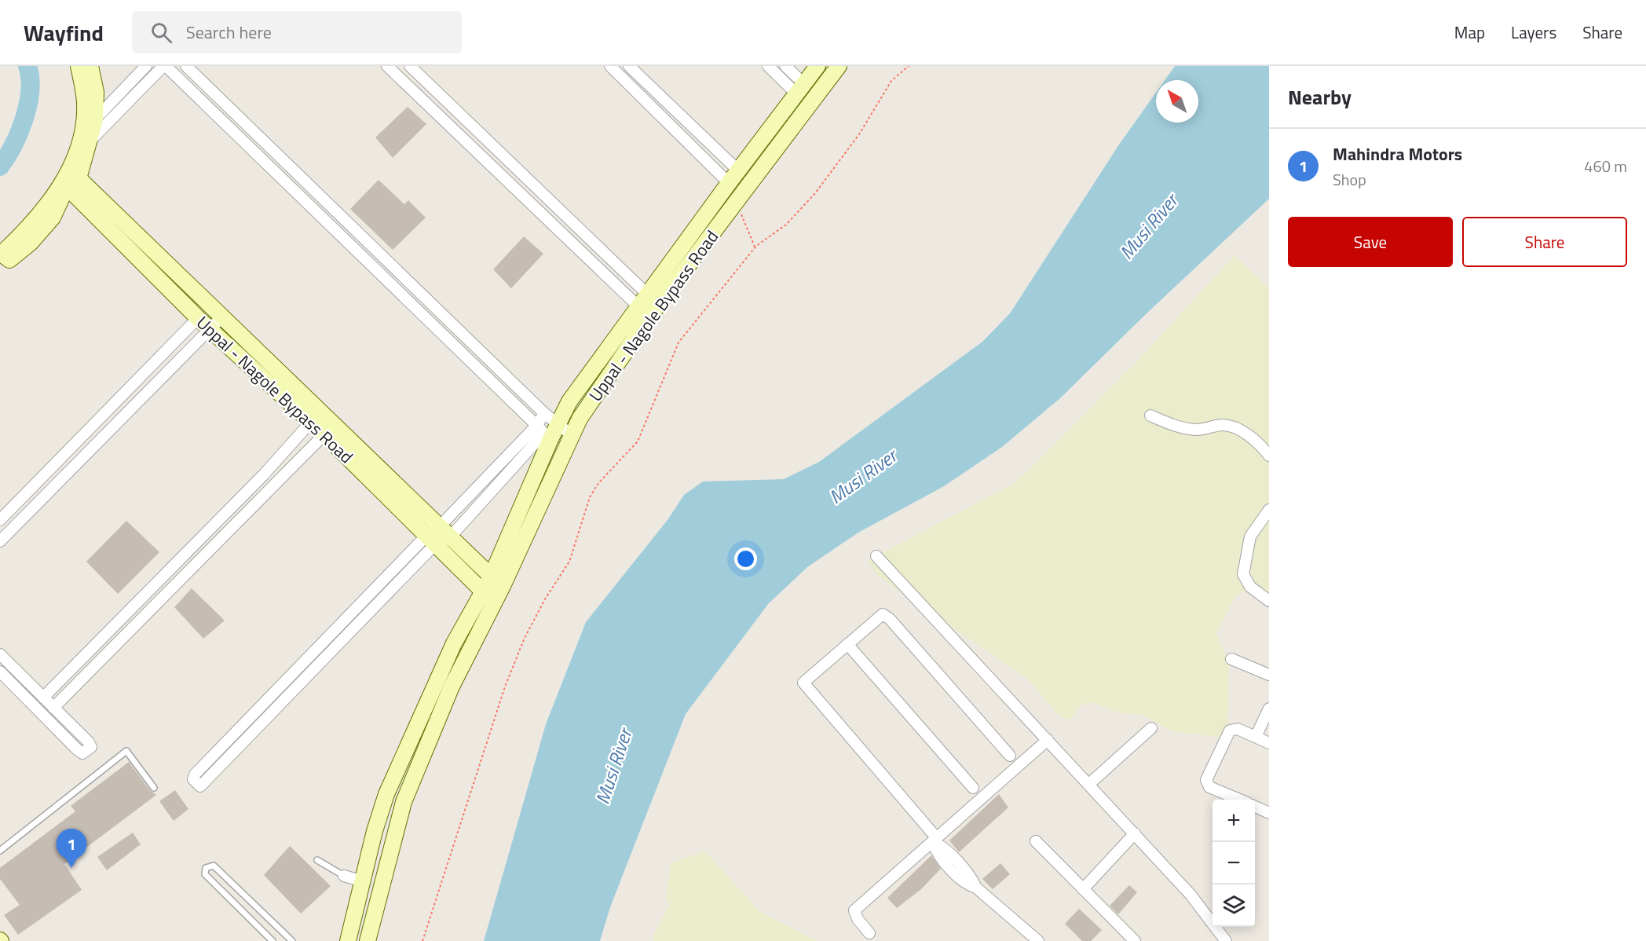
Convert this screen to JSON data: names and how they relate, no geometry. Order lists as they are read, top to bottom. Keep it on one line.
{"streets":{"street":["Uppal - Nagole Bypass Road"]},"water":["Musi River"],"north":"top left","page":{"header":"Wayfind","search":"Search here","nav":["Map","Layers","Share"],"heading":"Nearby","list":[{"mark":"1","name":"Mahindra Motors","note":"Shop","value":"460 m"}],"buttons":["Save","Share"],"map_buttons":["+","−"],"pins":"1"}}
